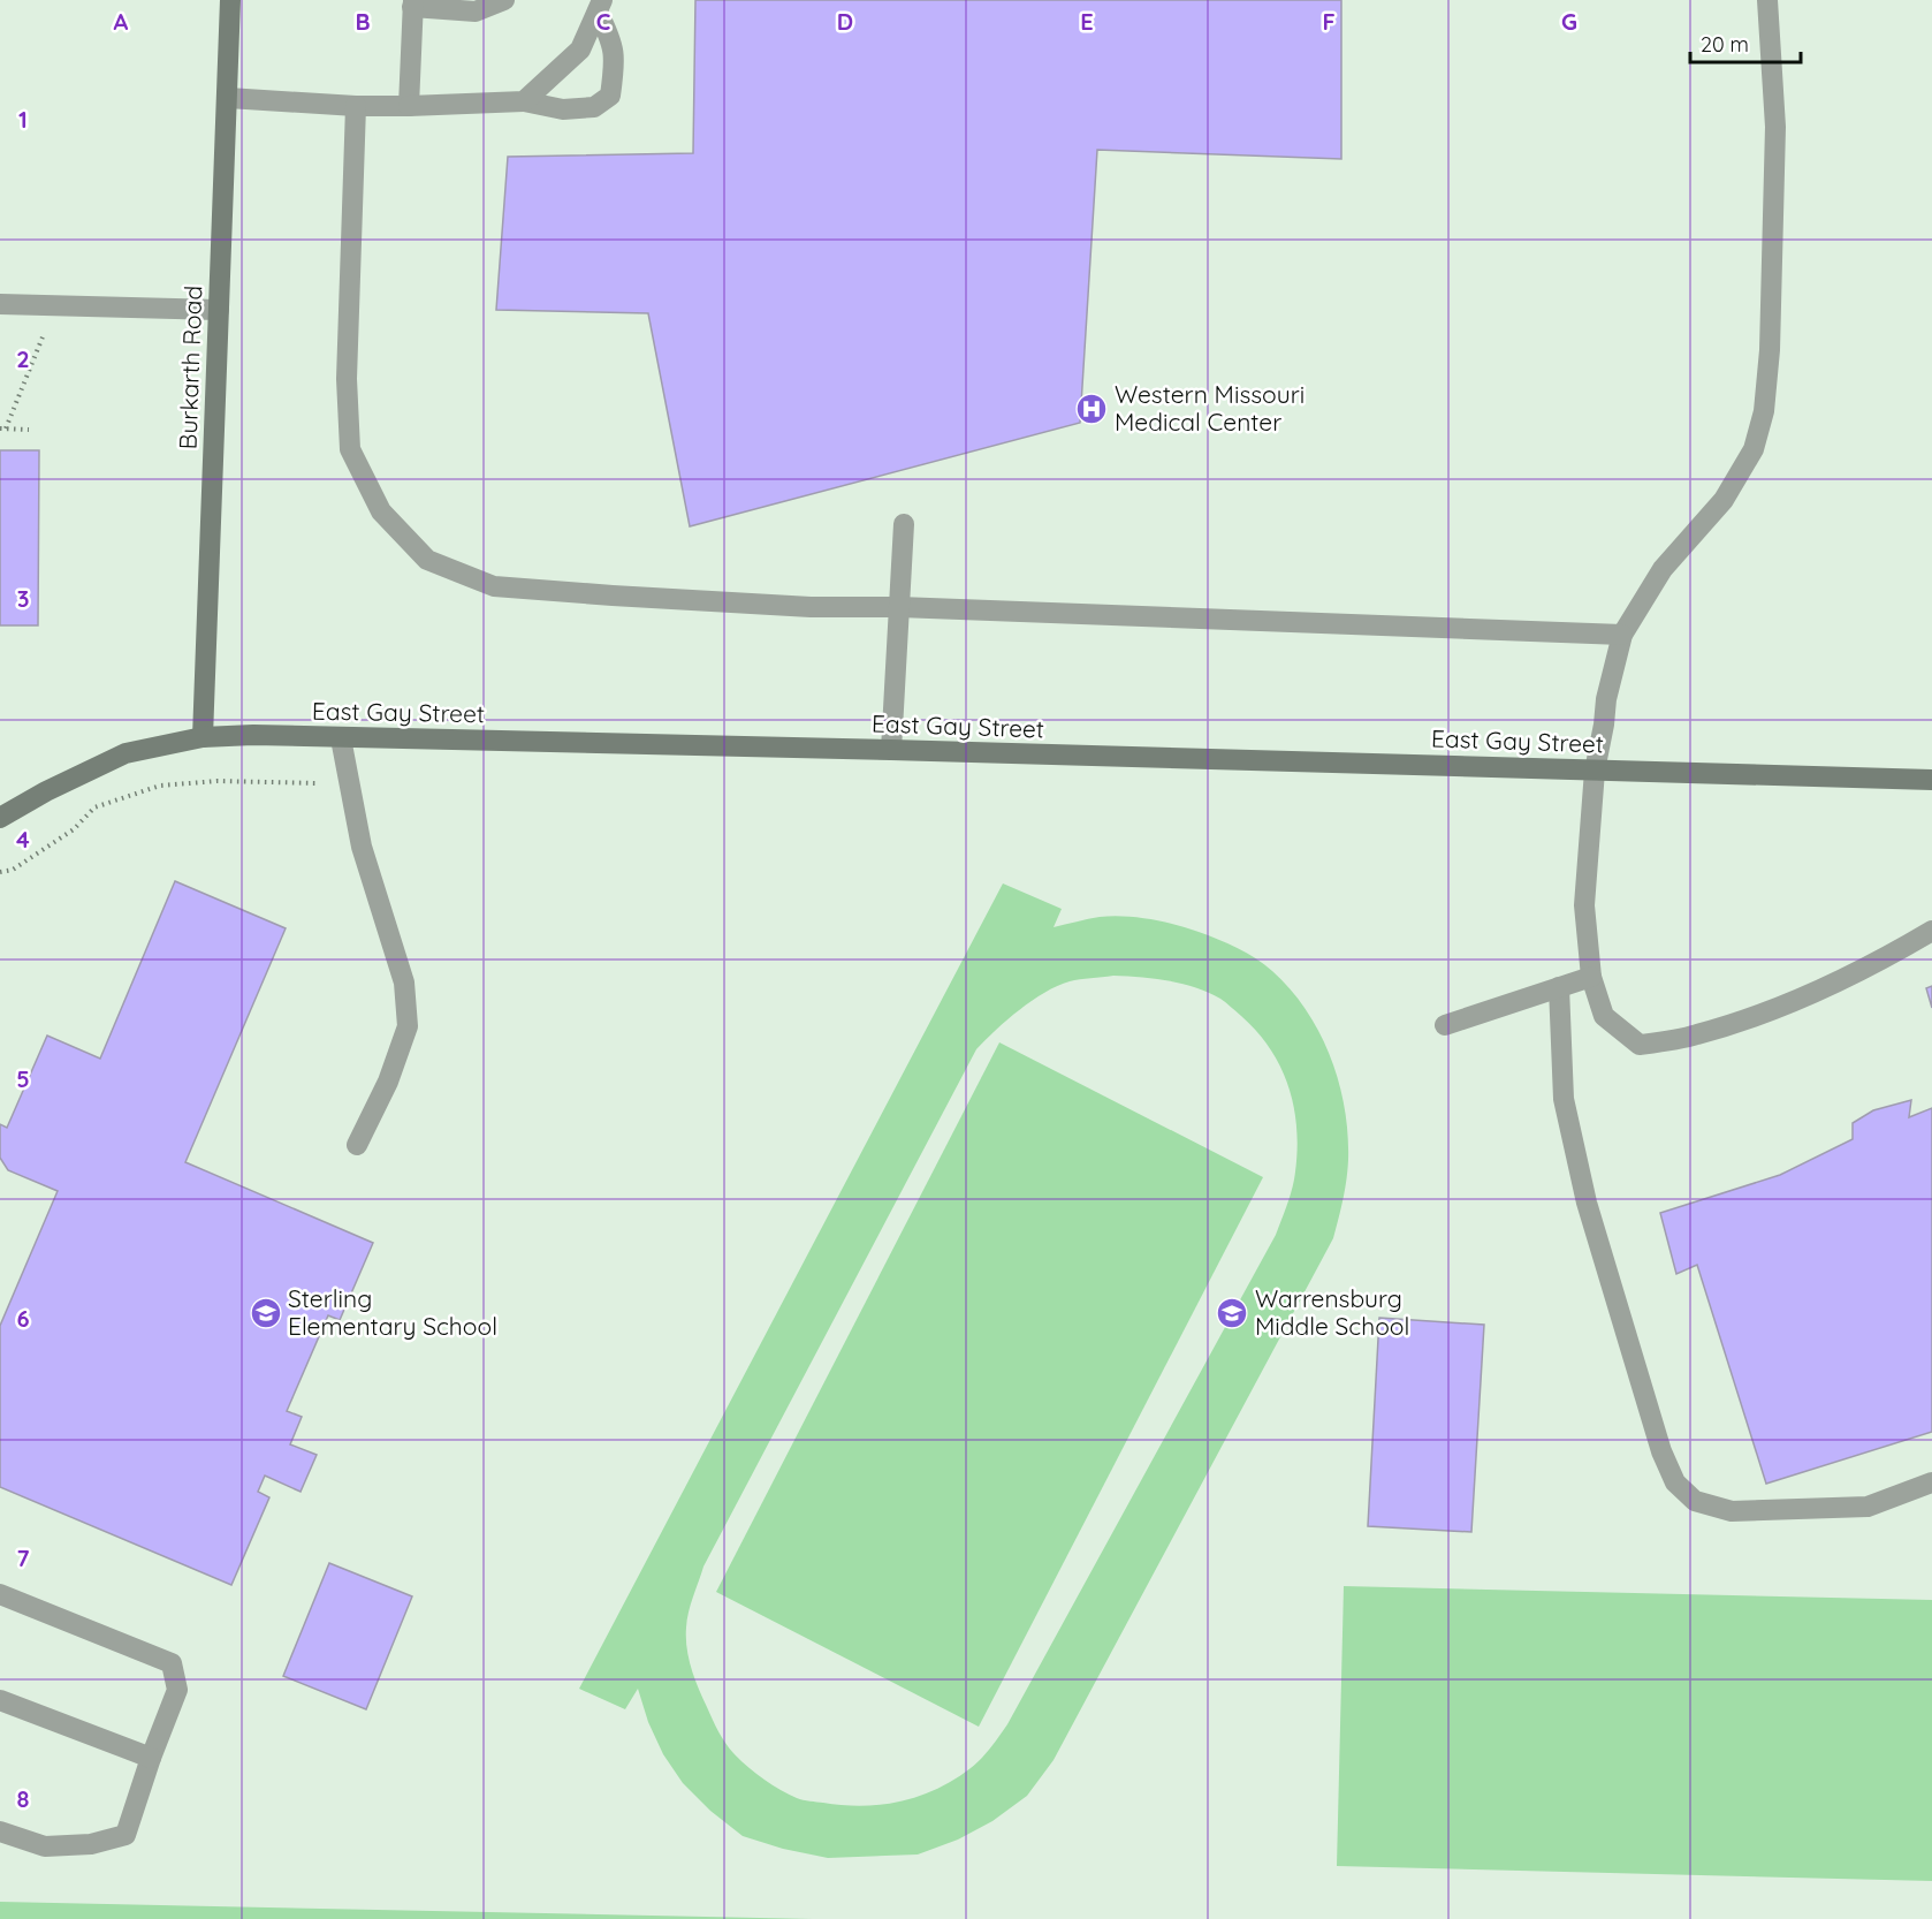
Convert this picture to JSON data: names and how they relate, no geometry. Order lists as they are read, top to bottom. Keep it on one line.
{"streets":{"main road":["Burkarth Road","East Gay Street"]},"crossings":[["Burkarth Road","East Gay Street"]],"places":{"hospital":["Western Missouri Medical Center"],"school or university":["Sterling Elementary School","Warrensburg Middle School"]},"scale_bar":"20 m","grid":{"columns":["A","B","C","D","E","F","G"],"rows":["1","2","3","4","5","6","7","8"]}}
